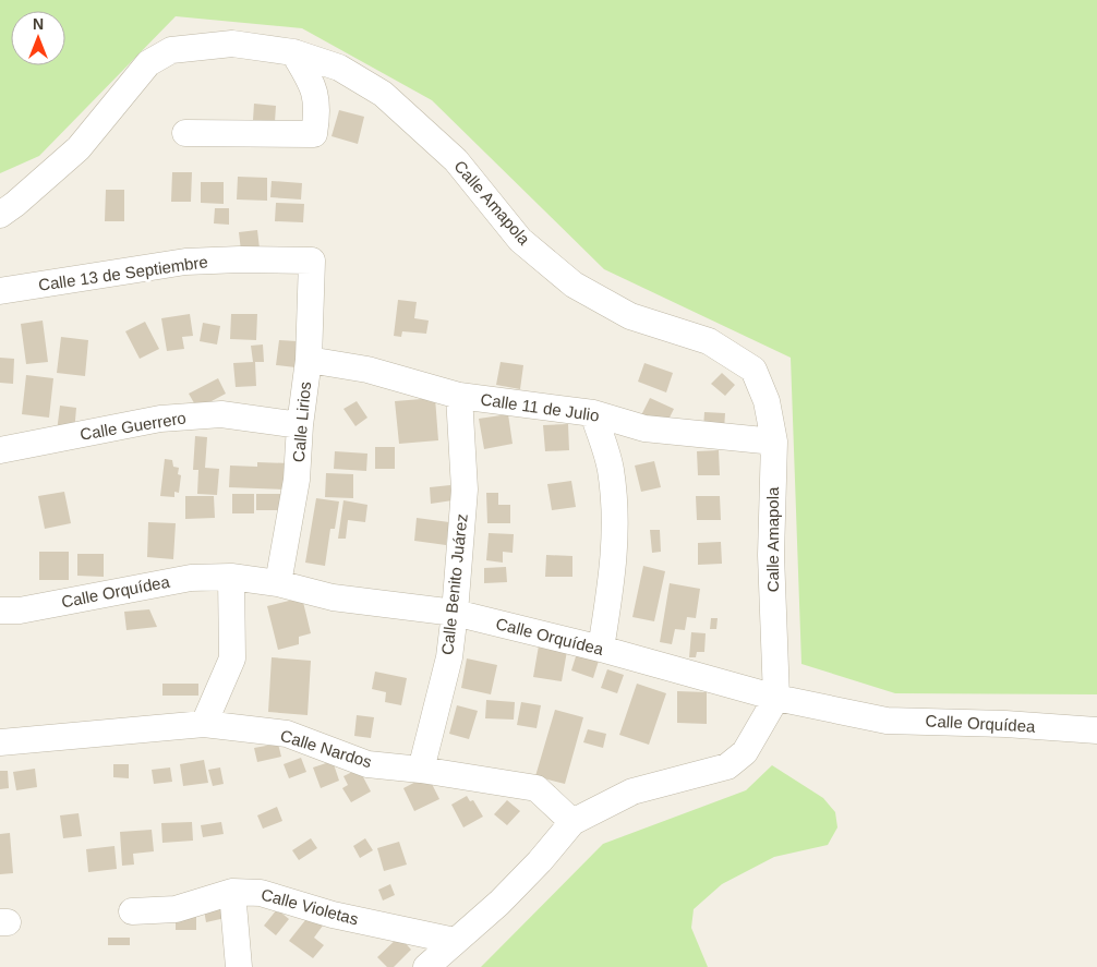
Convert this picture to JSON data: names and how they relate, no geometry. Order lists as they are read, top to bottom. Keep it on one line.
{"streets":{"street":["Calle Amapola","Calle 13 de Septiembre","Calle 11 de Julio","Calle Lirios","Calle Guerrero","Calle Benito Juárez","Calle Orquídea","Calle Nardos","Calle Violetas"]},"crossings":[["Calle Amapola","Calle 11 de Julio"],["Calle Amapola","Calle Orquídea"],["Calle 13 de Septiembre","Calle Lirios"],["Calle 11 de Julio","Calle Lirios"],["Calle 11 de Julio","Calle Benito Juárez"],["Calle Lirios","Calle Guerrero"],["Calle Lirios","Calle Orquídea"],["Calle Benito Juárez","Calle Orquídea"],["Calle Benito Juárez","Calle Nardos"]],"north":"top"}
